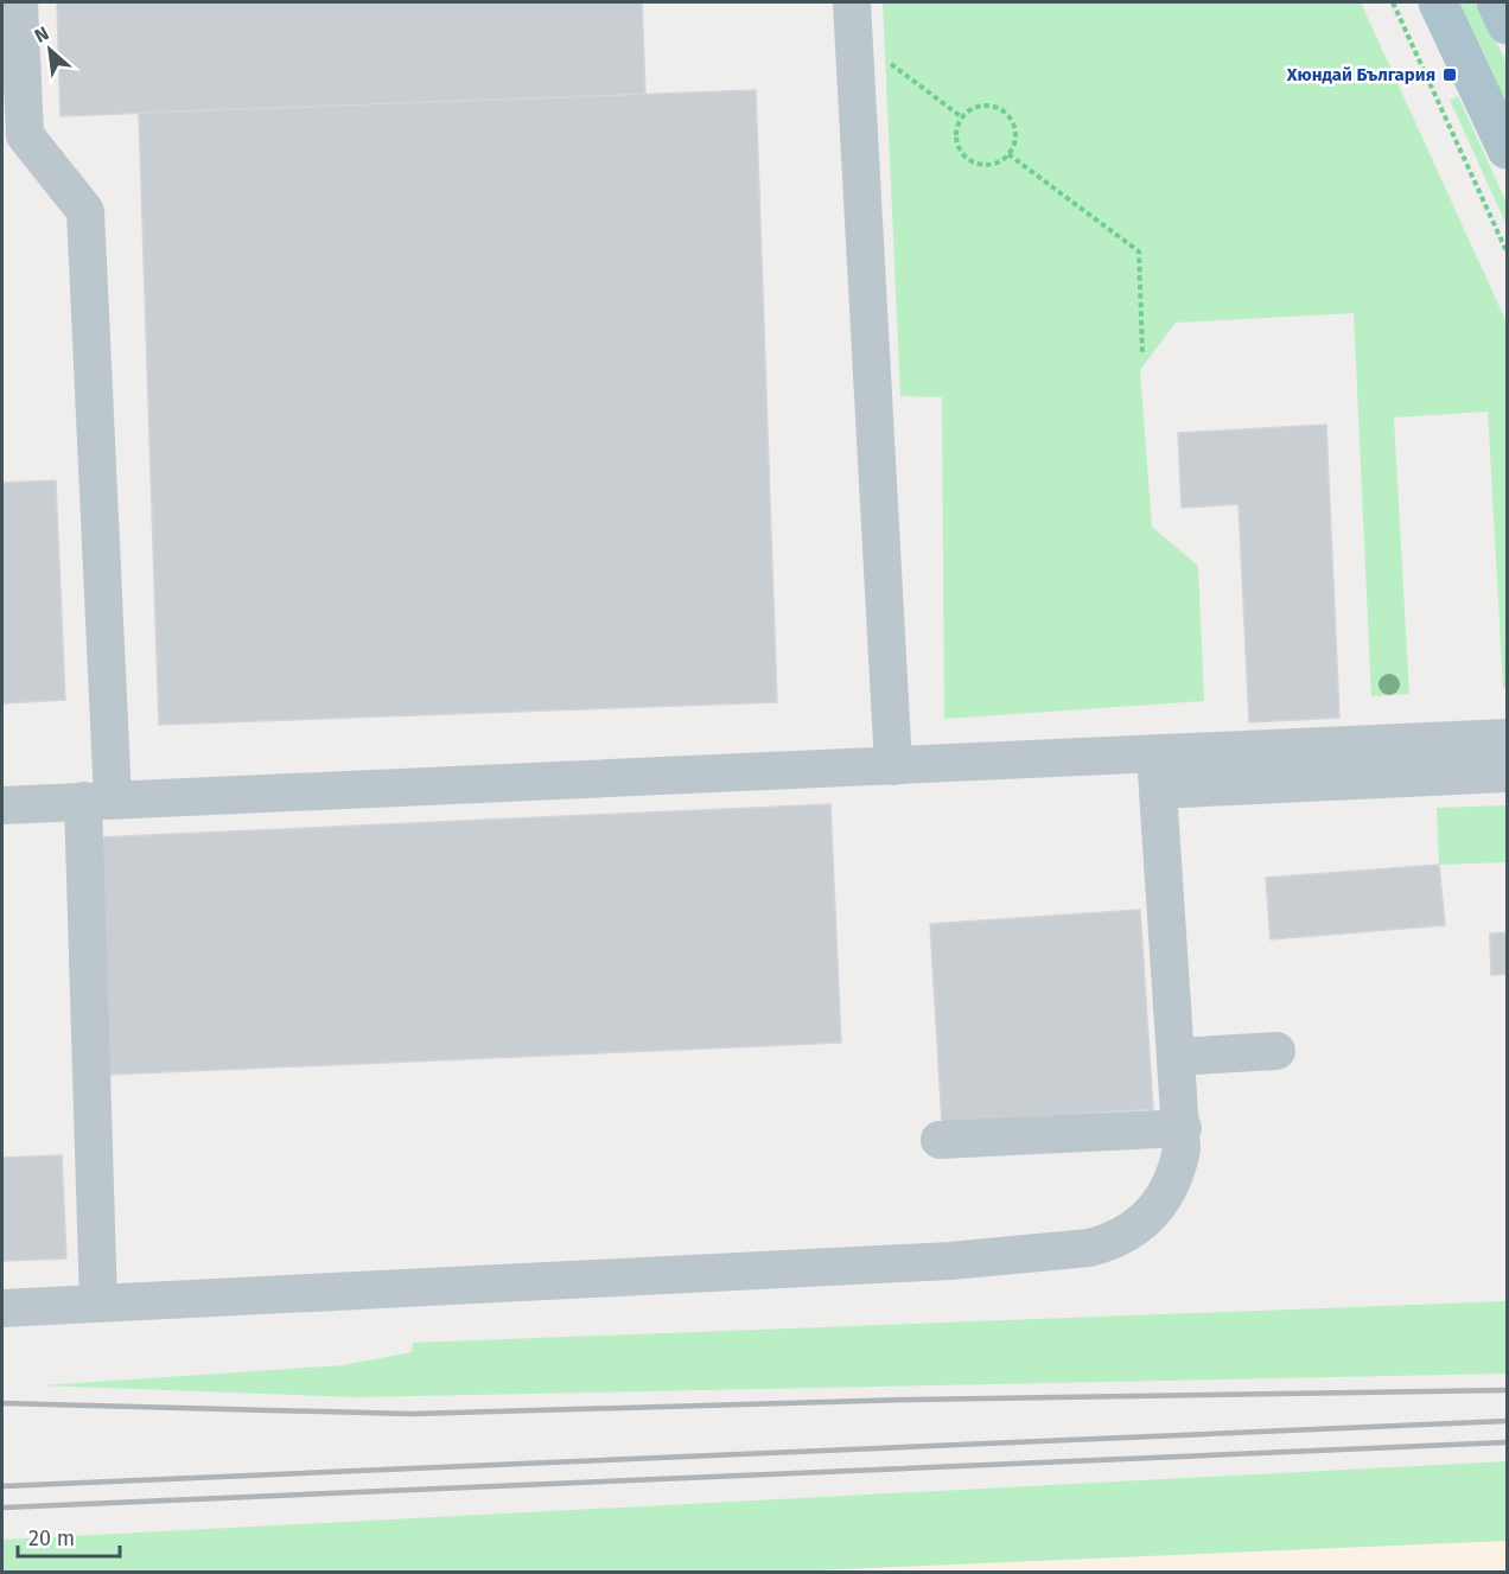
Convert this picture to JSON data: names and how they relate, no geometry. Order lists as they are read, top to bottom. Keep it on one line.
{"places":{"transit":["Хюндай България"]},"scale_bar":"20 m","north":"top left"}
